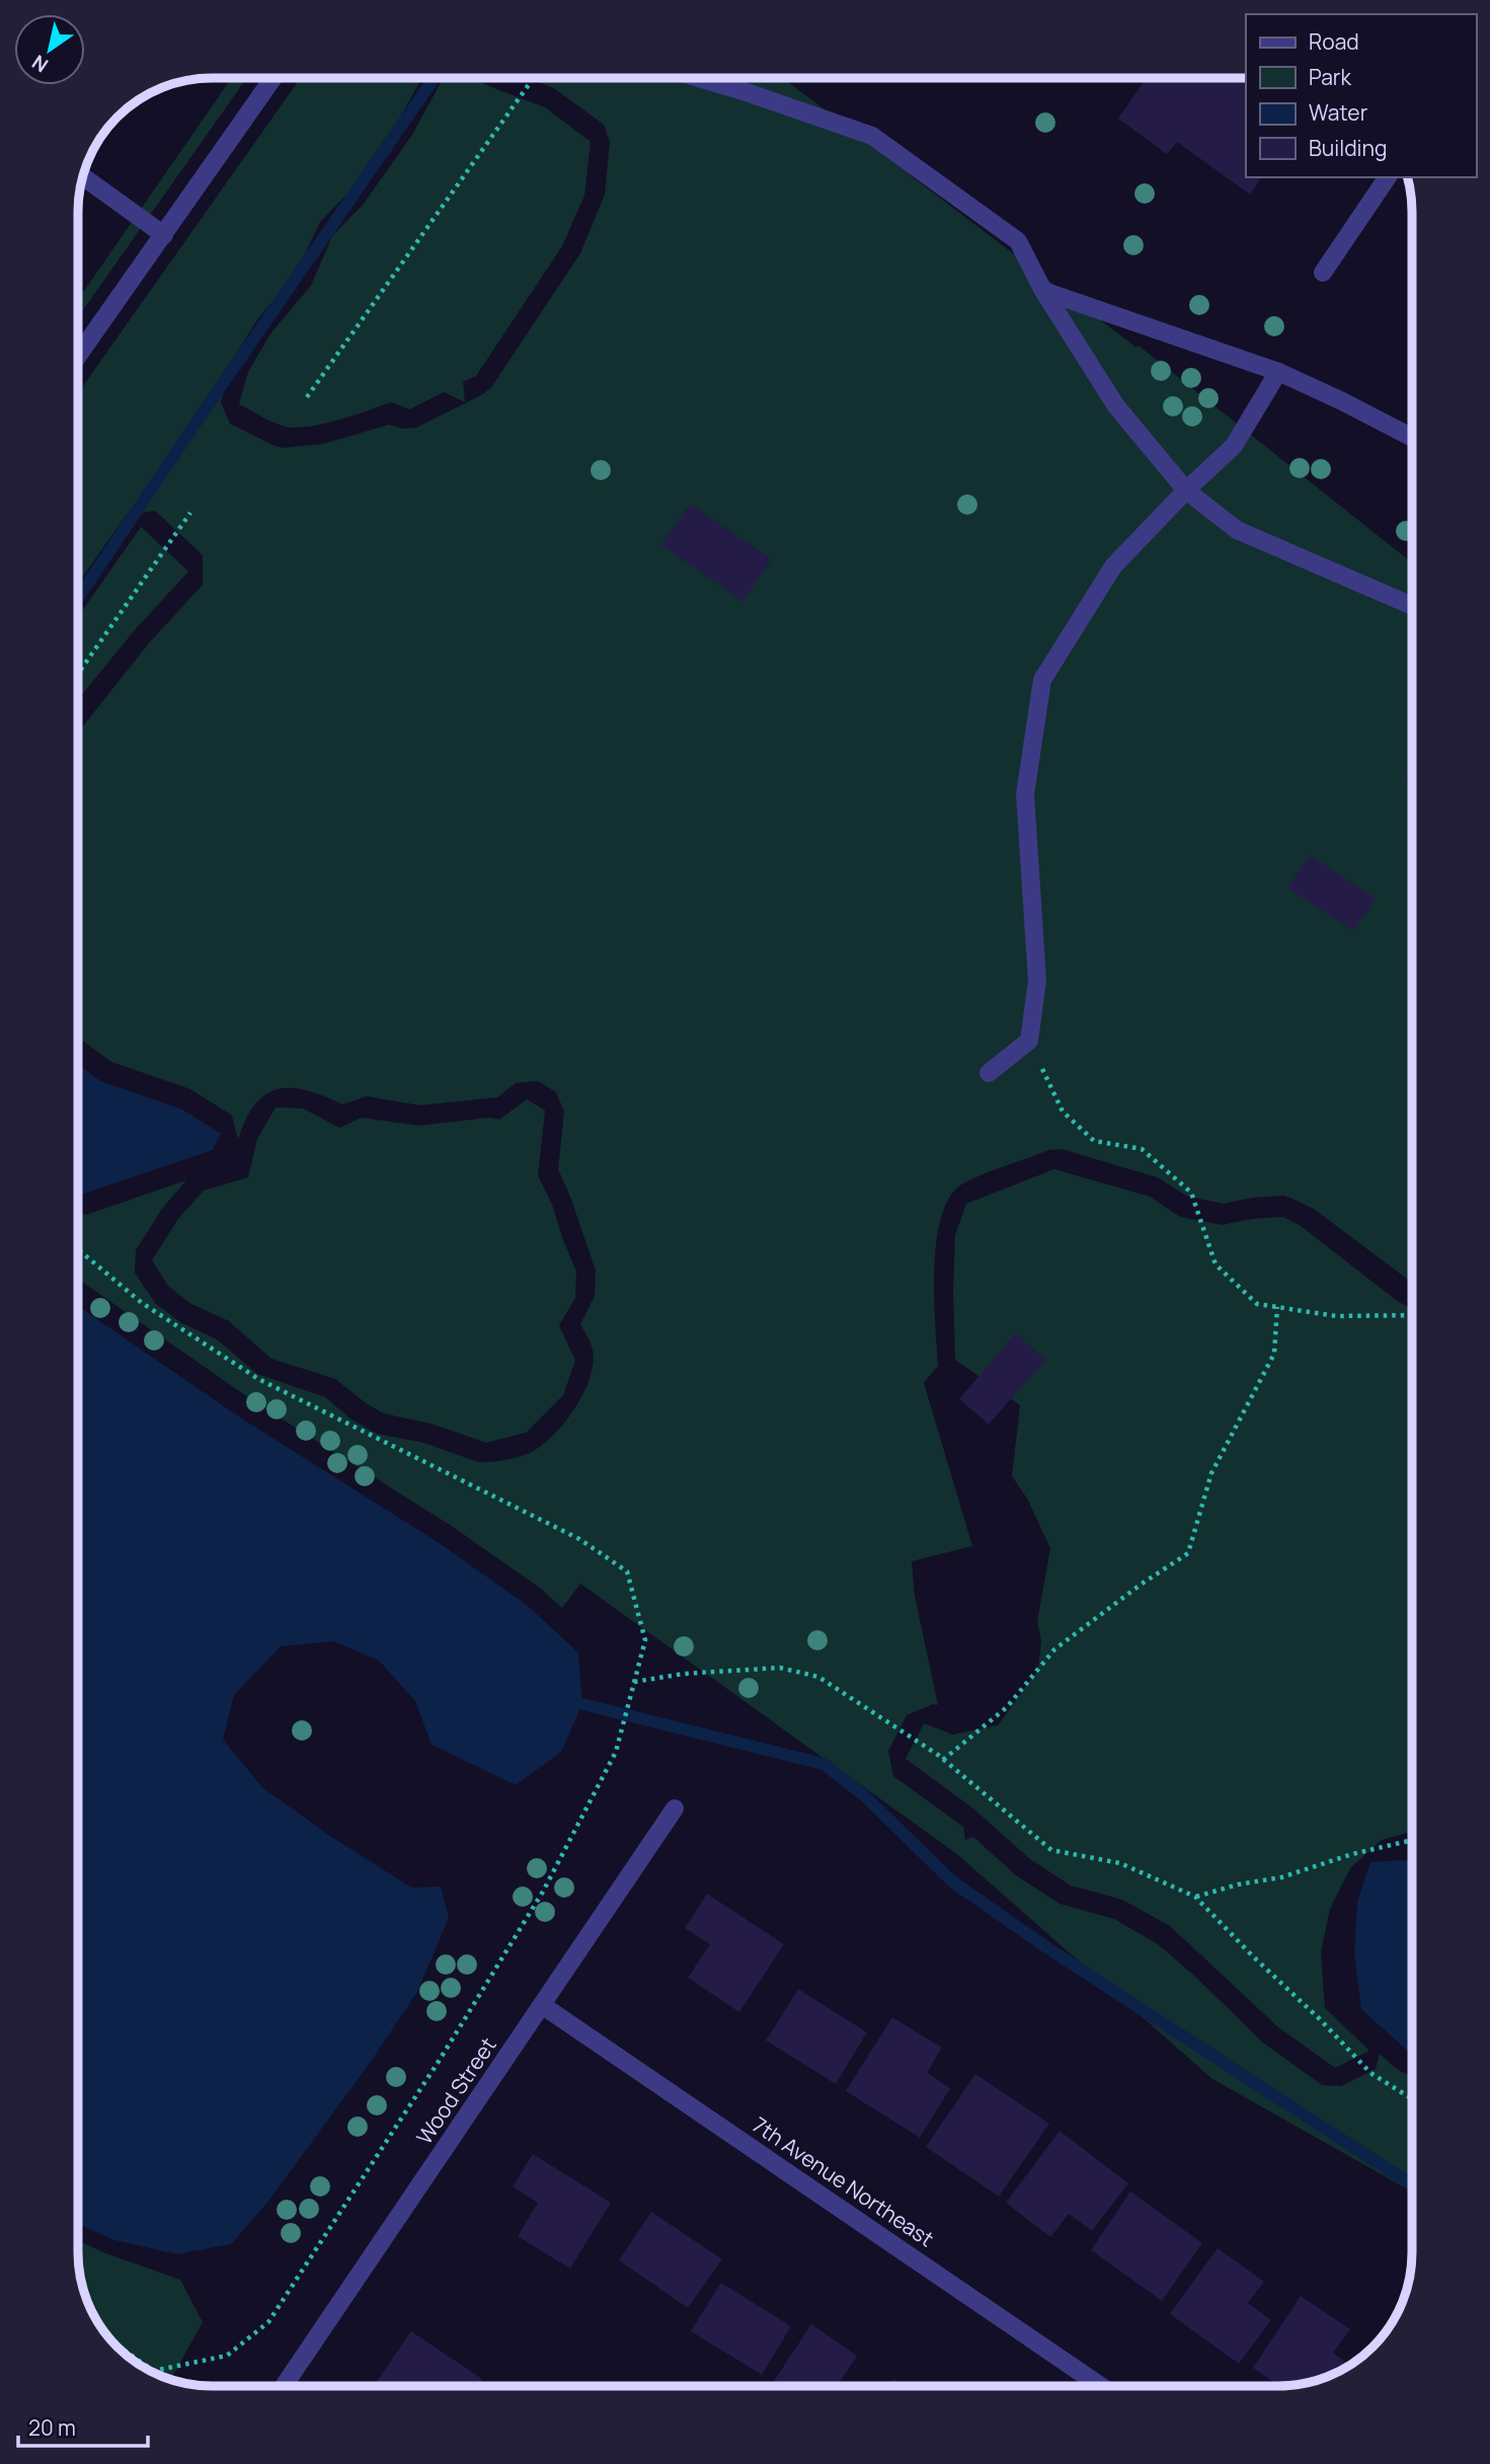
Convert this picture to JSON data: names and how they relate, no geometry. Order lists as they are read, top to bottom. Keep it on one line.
{"streets":{"street":["Wood Street","7th Avenue Northeast"]},"crossings":[["Wood Street","7th Avenue Northeast"]],"legend":["Road","Park","Water","Building"],"scale_bar":"20 m","north":"bottom left"}
